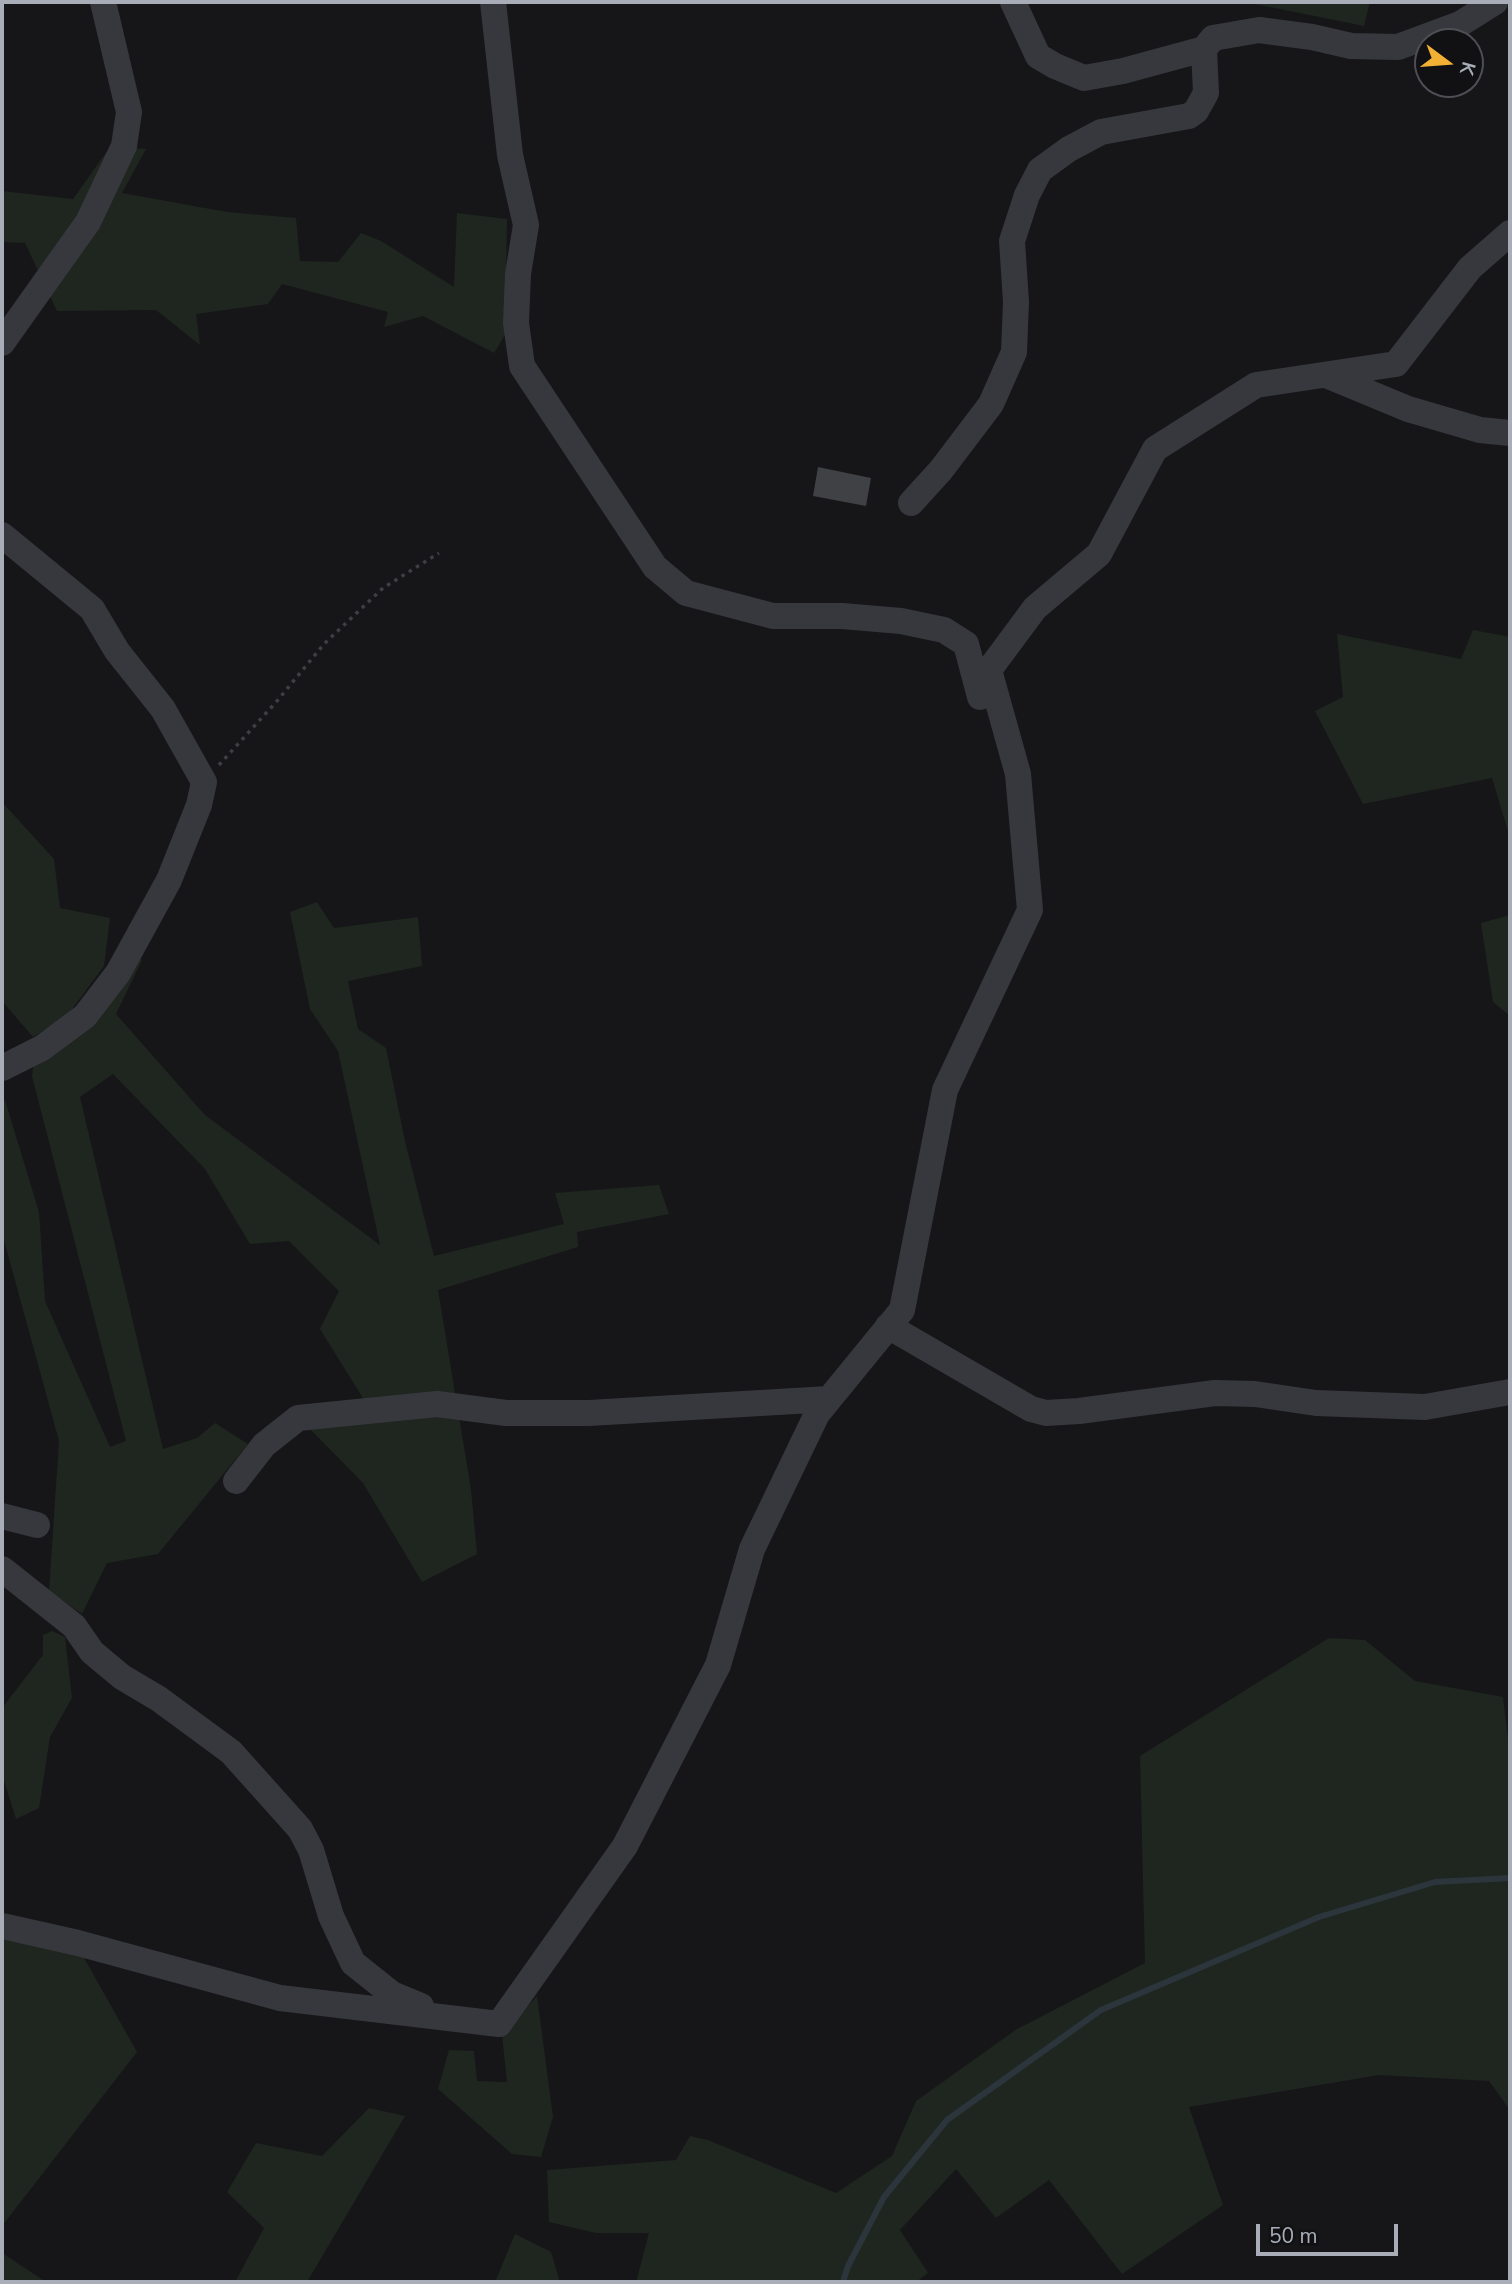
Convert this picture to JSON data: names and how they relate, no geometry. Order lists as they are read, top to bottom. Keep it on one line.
{"scale_bar":"50 m","north":"right"}
